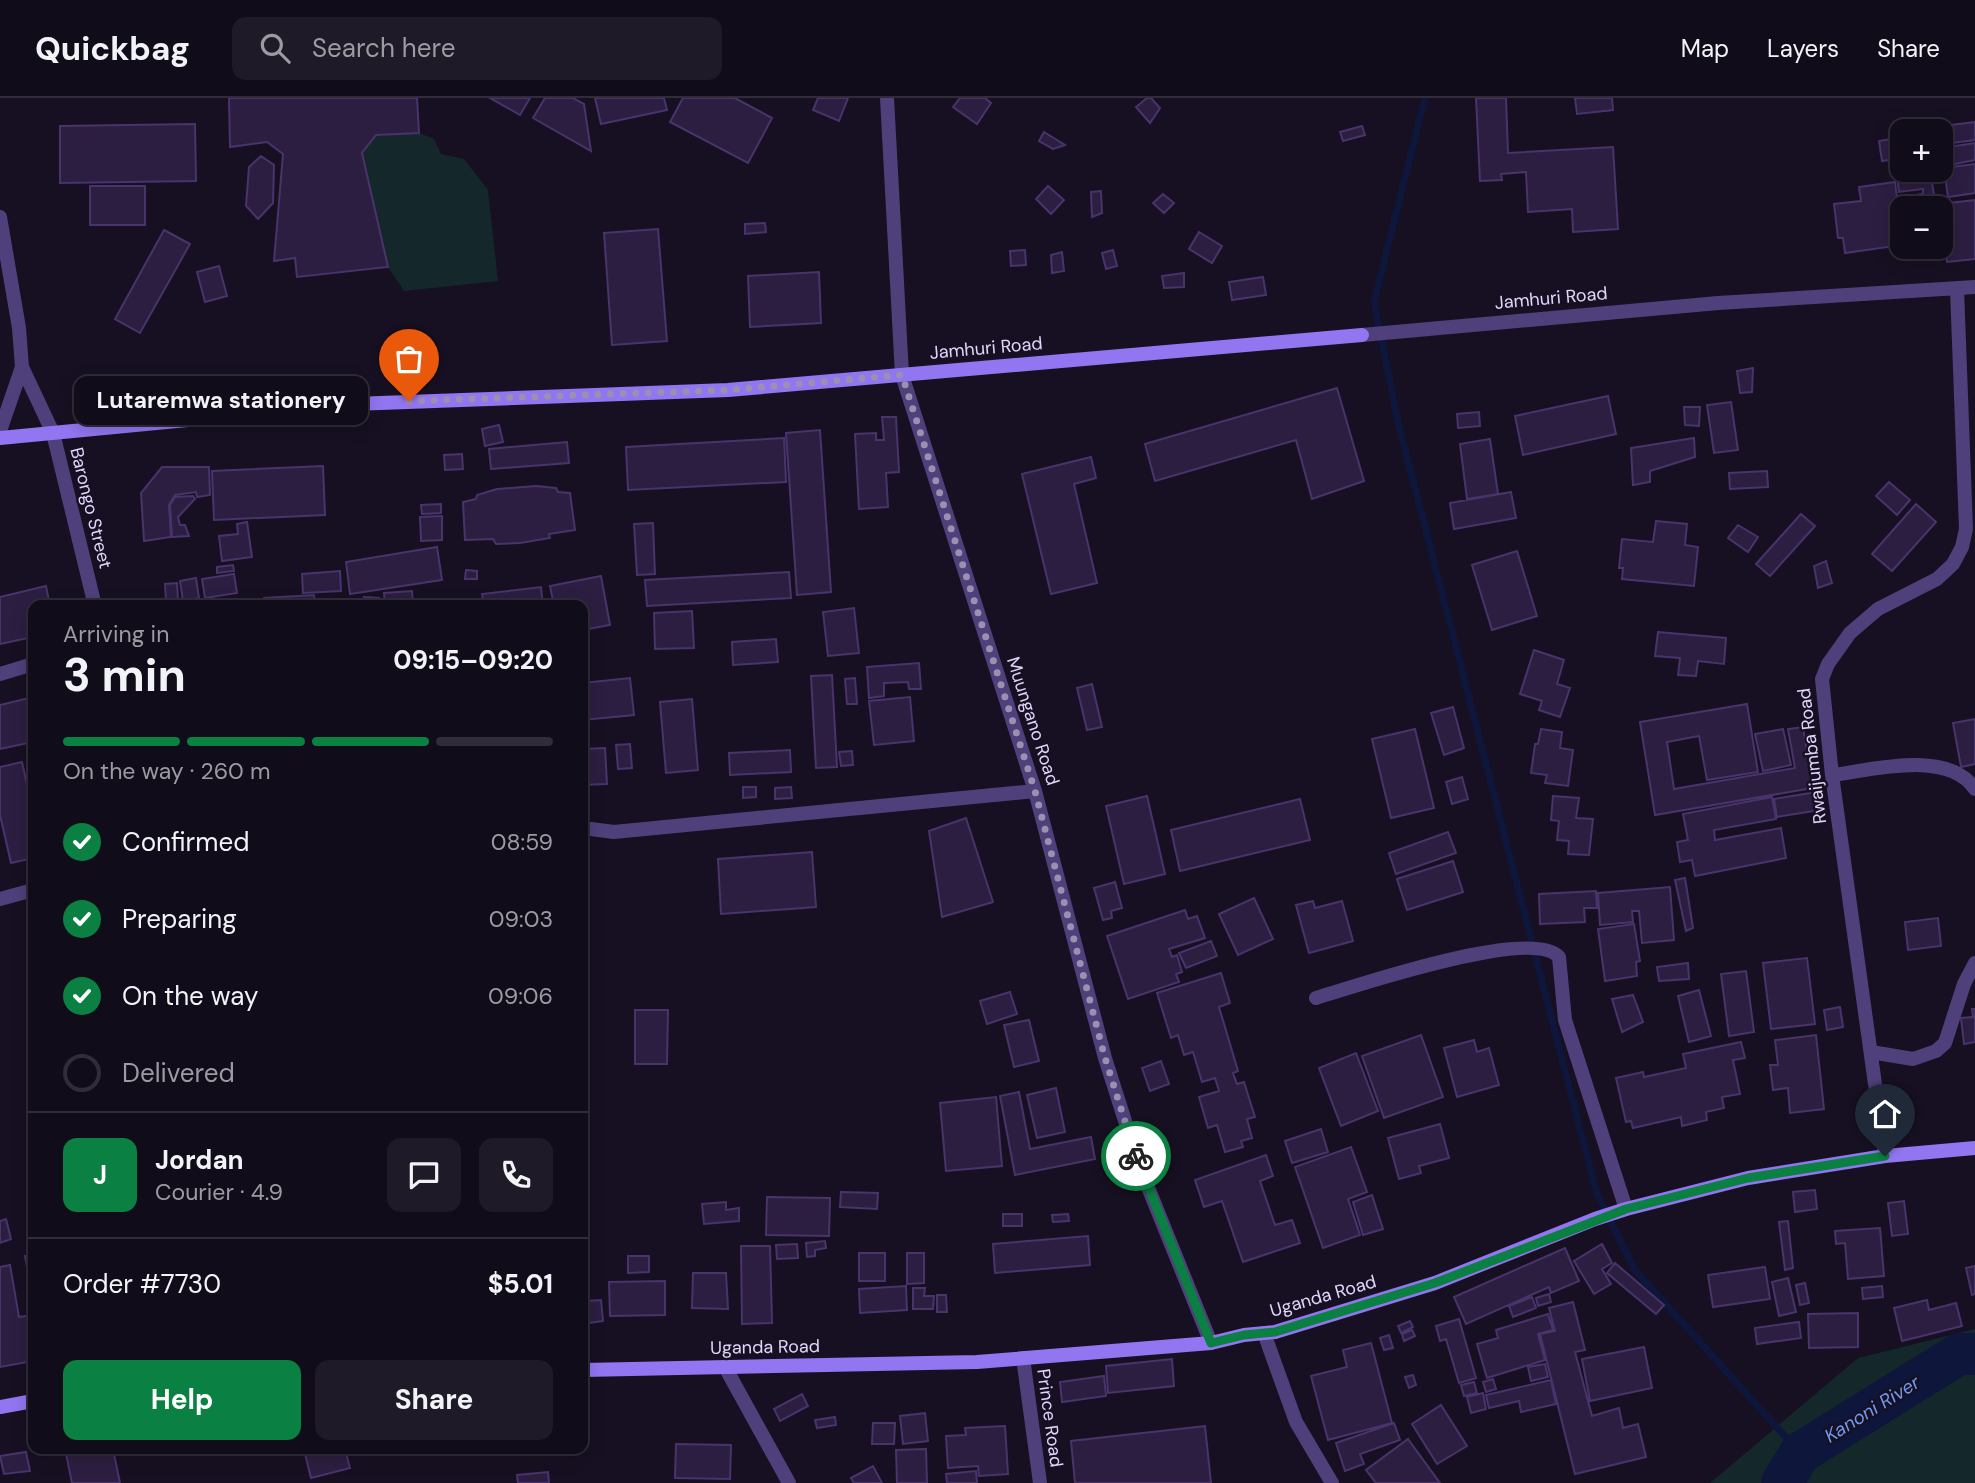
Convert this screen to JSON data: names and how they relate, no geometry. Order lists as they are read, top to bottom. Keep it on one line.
{"streets":{"main road":["Jamhuri Road","Uganda Road"],"street":["Barongo Street","Muungano Road","Rwaijumba Road","Prince Road"]},"crossings":[["Jamhuri Road","Barongo Street"],["Jamhuri Road","Muungano Road"],["Jamhuri Road","Rwaijumba Road"],["Muungano Road","Uganda Road"],["Rwaijumba Road","Uganda Road"],["Uganda Road","Prince Road"]],"water":["Kanoni River"],"places":["Lutaremwa stationery"],"page":{"header":"Quickbag","search":"Search here","nav":["Map","Layers","Share"],"map_buttons":["+","−"],"bubble":"Lutaremwa stationery","heading":["3 min","Arriving in","09:15–09:20"],"panel":["Jordan","Courier · 4.9","Order #7730","$5.01"],"bar":"On the way · 260 m","list":[["Confirmed","08:59"],["Preparing","09:03"],["On the way","09:06"],"Delivered"],"round":"J","buttons":["Help","Share"]}}
